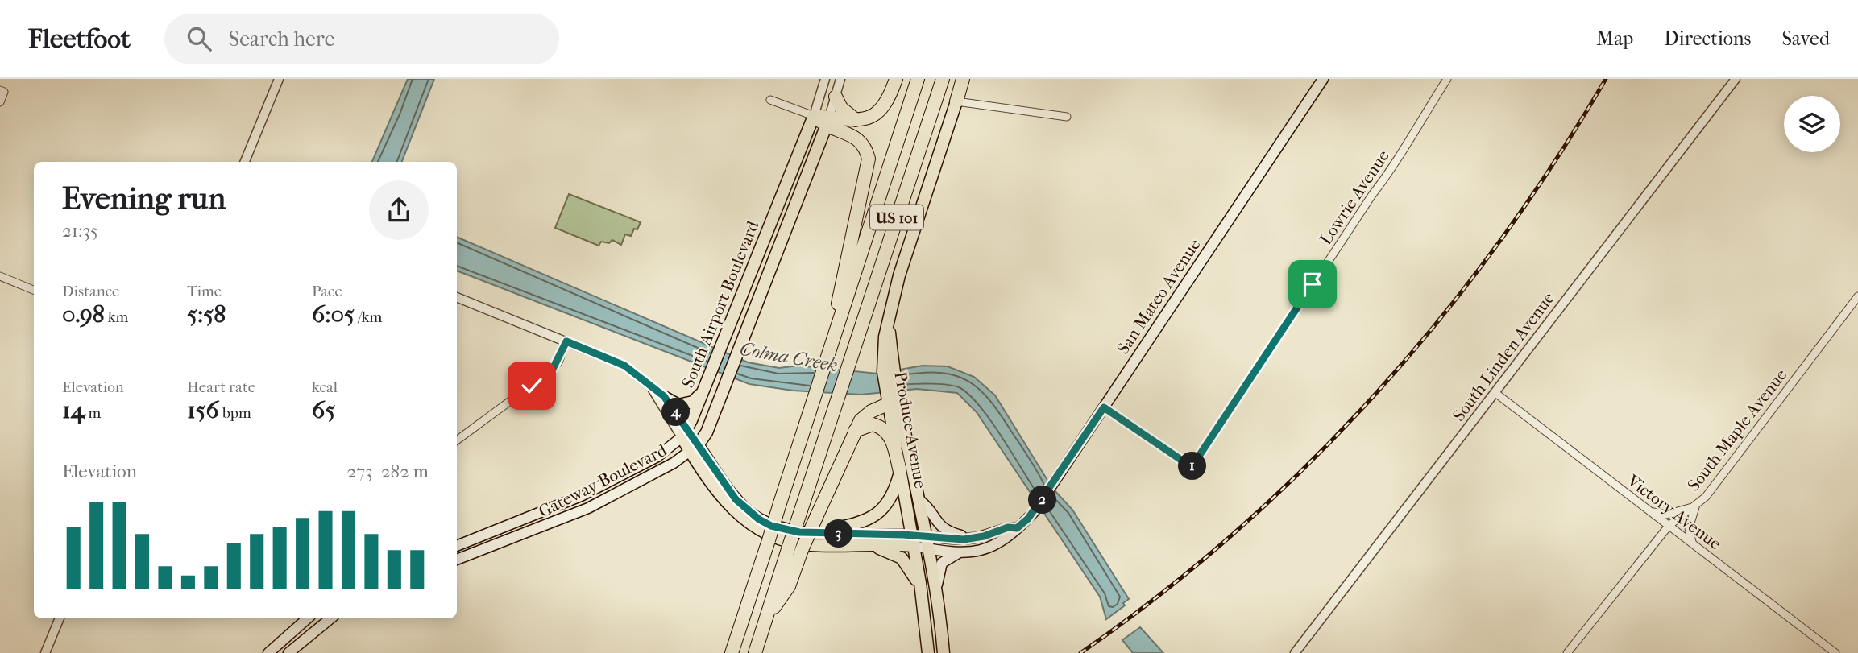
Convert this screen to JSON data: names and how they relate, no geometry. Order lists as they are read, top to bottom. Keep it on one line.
{"streets":{"highway":["US 101"],"main road":["San Mateo Avenue","South Airport Boulevard","Produce Avenue","Gateway Boulevard"],"street":["Lowrie Avenue","South Linden Avenue","South Maple Avenue","Victory Avenue"]},"crossings":[["Lowrie Avenue","San Mateo Avenue"],["San Mateo Avenue","Produce Avenue"],["South Airport Boulevard","Gateway Boulevard"],["South Linden Avenue","Victory Avenue"],["South Maple Avenue","Victory Avenue"]],"water":["Colma Creek"],"page":{"header":"Fleetfoot","search":"Search here","nav":["Map","Directions","Saved"],"heading":["Evening run","21:35"],"stats":[["Distance","0.98 km"],["Time","5:58"],["Pace","6:05 /km"],["Elevation","14 m"],["Heart rate","156 bpm"],["kcal","65"]],"pins":["4","1","2","3"],"chart":["Elevation","273–282 m"]}}
